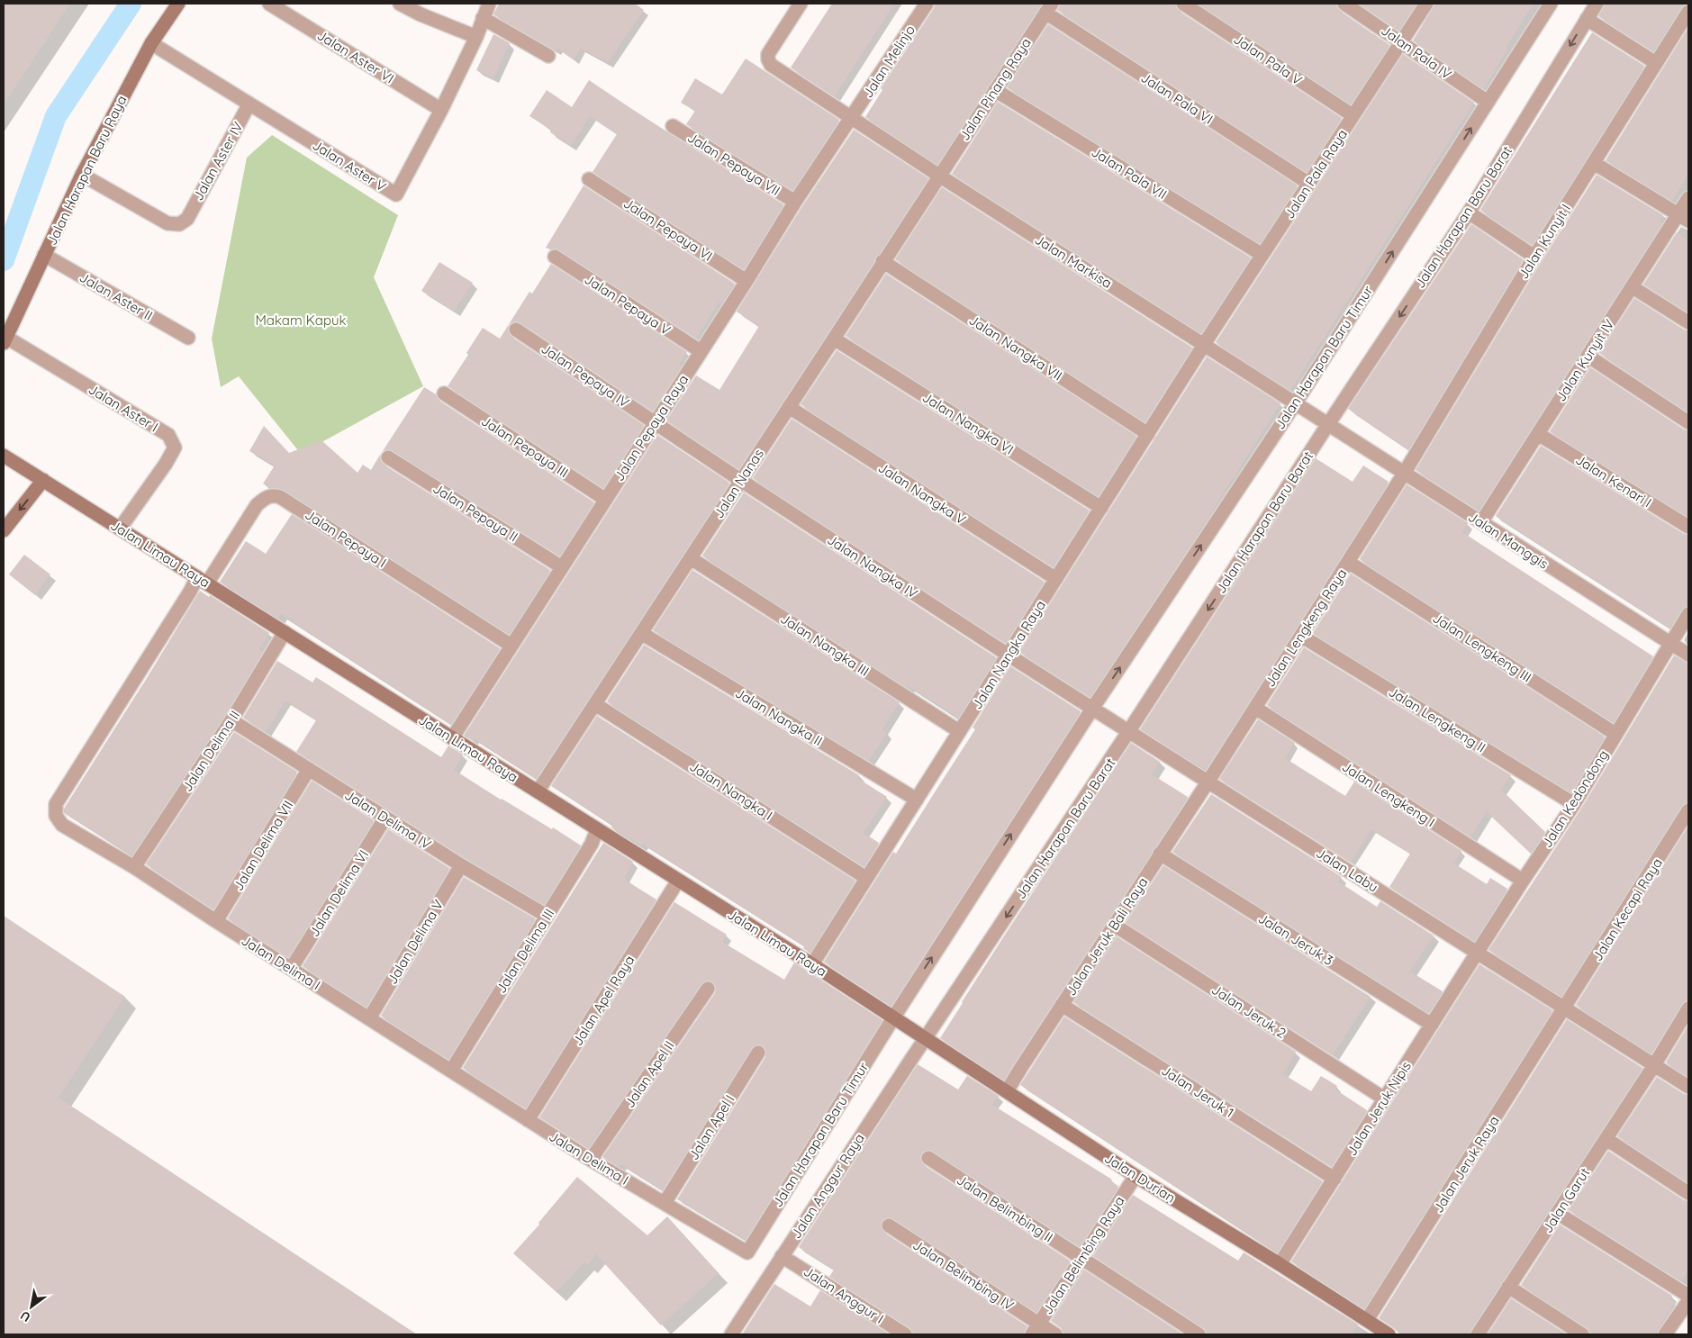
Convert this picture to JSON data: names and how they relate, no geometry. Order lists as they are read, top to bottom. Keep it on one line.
{"streets":{"street":["Jalan Pala IV","Jalan Aster VI","Jalan Pala V","Jalan Melinjo","Jalan Pinang Raya","Jalan Pala VI","Jalan Aster IV","Jalan Pepaya VII","Jalan Aster V","Jalan Harapan Baru Raya","Jalan Pala VII","Jalan Pala Raya","Jalan Harapan Baru Barat","Jalan Pepaya VI","Jalan Kunyit I","Jalan Markisa","Jalan Aster II","Jalan Pepaya V","Jalan Nangka VII","Jalan Harapan Baru Timur","Jalan Kunyit IV","Jalan Pepaya IV","Jalan Aster I","Jalan Nangka VI","Jalan Pepaya Raya","Jalan Pepaya III","Jalan Kenari I","Jalan Nanas","Jalan Nangka V","Jalan Pepaya II","Jalan Pepaya I","Jalan Manggis","Jalan Limau Raya","Jalan Nangka IV","Jalan Lengkeng Raya","Jalan Nangka III","Jalan Lengkeng III","Jalan Nangka Raya","Jalan Nangka II","Jalan Lengkeng II","Jalan Delima II","Jalan Nangka I","Jalan Lengkeng I","Jalan Kedondong","Jalan Delima IV","Jalan Delima VII","Jalan Labu","Jalan Delima VI","Jalan Kecapi Raya","Jalan Jeruk Bali Raya","Jalan Jeruk 3","Jalan Delima V","Jalan Delima III","Jalan Delima I","Jalan Apel Raya","Jalan Jeruk 2","Jalan Apel II","Jalan Jeruk 1","Jalan Jeruk Nipis","Jalan Apel I","Jalan Jeruk Raya","Jalan Durian","Jalan Anggur Raya","Jalan Garut","Jalan Belimbing II","Jalan Belimbing Raya","Jalan Belimbing IV","Jalan Anggur I"]},"crossings":[["Jalan Pala IV","Jalan Pala Raya"],["Jalan Pala IV","Jalan Harapan Baru Timur"],["Jalan Aster VI","Jalan Aster V"],["Jalan Pala V","Jalan Pala Raya"],["Jalan Melinjo","Jalan Markisa"],["Jalan Melinjo","Jalan Pepaya Raya"],["Jalan Pinang Raya","Jalan Pala VI"],["Jalan Pinang Raya","Jalan Pala VII"],["Jalan Pinang Raya","Jalan Markisa"],["Jalan Pinang Raya","Jalan Nanas"],["Jalan Pala VI","Jalan Pala Raya"],["Jalan Aster IV","Jalan Aster V"],["Jalan Aster IV","Jalan Harapan Baru Raya"],["Jalan Pepaya VII","Jalan Pepaya Raya"],["Jalan Aster V","Jalan Harapan Baru Raya"],["Jalan Harapan Baru Raya","Jalan Aster II"],["Jalan Harapan Baru Raya","Jalan Aster I"],["Jalan Pala VII","Jalan Pala Raya"],["Jalan Pala Raya","Jalan Markisa"],["Jalan Pala Raya","Jalan Nangka Raya"],["Jalan Harapan Baru Barat","Jalan Markisa"],["Jalan Harapan Baru Barat","Jalan Manggis"],["Jalan Harapan Baru Barat","Jalan Nangka IV"],["Jalan Harapan Baru Barat","Jalan Labu"],["Jalan Harapan Baru Barat","Jalan Durian"],["Jalan Harapan Baru Barat","Jalan Anggur Raya"],["Jalan Pepaya VI","Jalan Pepaya Raya"],["Jalan Kunyit I","Jalan Manggis"],["Jalan Kunyit I","Jalan Lengkeng Raya"],["Jalan Markisa","Jalan Harapan Baru Timur"],["Jalan Markisa","Jalan Pepaya Raya"],["Jalan Markisa","Jalan Nanas"],["Jalan Markisa","Jalan Manggis"],["Jalan Markisa","Jalan Nangka Raya"],["Jalan Pepaya V","Jalan Pepaya Raya"],["Jalan Nangka VII","Jalan Nanas"],["Jalan Nangka VII","Jalan Nangka Raya"],["Jalan Harapan Baru Timur","Jalan Limau Raya"],["Jalan Harapan Baru Timur","Jalan Nangka IV"],["Jalan Harapan Baru Timur","Jalan Delima I"],["Jalan Harapan Baru Timur","Jalan Durian"],["Jalan Kunyit IV","Jalan Kenari I"],["Jalan Kunyit IV","Jalan Manggis"],["Jalan Pepaya IV","Jalan Pepaya Raya"],["Jalan Pepaya IV","Jalan Nangka IV"],["Jalan Aster I","Jalan Limau Raya"],["Jalan Nangka VI","Jalan Nanas"],["Jalan Nangka VI","Jalan Nangka Raya"],["Jalan Pepaya Raya","Jalan Pepaya III"],["Jalan Pepaya Raya","Jalan Pepaya II"],["Jalan Pepaya Raya","Jalan Pepaya I"],["Jalan Pepaya Raya","Jalan Limau Raya"],["Jalan Pepaya Raya","Jalan Nangka IV"],["Jalan Nanas","Jalan Nangka V"],["Jalan Nanas","Jalan Limau Raya"],["Jalan Nanas","Jalan Nangka IV"],["Jalan Nanas","Jalan Nangka III"],["Jalan Nanas","Jalan Nangka II"],["Jalan Nanas","Jalan Nangka I"],["Jalan Nangka V","Jalan Nangka Raya"],["Jalan Pepaya I","Jalan Limau Raya"],["Jalan Pepaya I","Jalan Delima I"],["Jalan Manggis","Jalan Lengkeng Raya"],["Jalan Manggis","Jalan Kedondong"],["Jalan Limau Raya","Jalan Nangka Raya"],["Jalan Limau Raya","Jalan Delima II"],["Jalan Limau Raya","Jalan Delima III"],["Jalan Limau Raya","Jalan Delima I"],["Jalan Limau Raya","Jalan Apel Raya"],["Jalan Limau Raya","Jalan Durian"],["Jalan Nangka IV","Jalan Nangka Raya"],["Jalan Nangka IV","Jalan Labu"],["Jalan Lengkeng Raya","Jalan Lengkeng III"],["Jalan Lengkeng Raya","Jalan Lengkeng II"],["Jalan Lengkeng Raya","Jalan Lengkeng I"],["Jalan Lengkeng Raya","Jalan Labu"],["Jalan Lengkeng Raya","Jalan Jeruk Bali Raya"],["Jalan Nangka III","Jalan Nangka Raya"],["Jalan Lengkeng III","Jalan Kedondong"],["Jalan Nangka Raya","Jalan Nangka II"],["Jalan Nangka Raya","Jalan Nangka I"],["Jalan Lengkeng II","Jalan Kedondong"],["Jalan Delima II","Jalan Delima IV"],["Jalan Delima II","Jalan Delima I"],["Jalan Lengkeng I","Jalan Kedondong"],["Jalan Kedondong","Jalan Labu"],["Jalan Kedondong","Jalan Jeruk Nipis"],["Jalan Delima IV","Jalan Delima VII"],["Jalan Delima IV","Jalan Delima VI"],["Jalan Delima IV","Jalan Delima V"],["Jalan Delima IV","Jalan Delima III"],["Jalan Delima VII","Jalan Delima I"],["Jalan Labu","Jalan Kecapi Raya"],["Jalan Labu","Jalan Jeruk Bali Raya"],["Jalan Labu","Jalan Jeruk Nipis"],["Jalan Labu","Jalan Jeruk Raya"],["Jalan Labu","Jalan Garut"],["Jalan Delima VI","Jalan Delima I"],["Jalan Kecapi Raya","Jalan Jeruk Raya"],["Jalan Jeruk Bali Raya","Jalan Jeruk 3"],["Jalan Jeruk Bali Raya","Jalan Jeruk 2"],["Jalan Jeruk Bali Raya","Jalan Jeruk 1"],["Jalan Jeruk Bali Raya","Jalan Durian"],["Jalan Jeruk 3","Jalan Jeruk Nipis"],["Jalan Delima V","Jalan Delima I"],["Jalan Delima III","Jalan Delima I"],["Jalan Delima I","Jalan Apel Raya"],["Jalan Delima I","Jalan Apel II"],["Jalan Delima I","Jalan Apel I"],["Jalan Jeruk 2","Jalan Jeruk Nipis"],["Jalan Jeruk 1","Jalan Jeruk Nipis"],["Jalan Jeruk Nipis","Jalan Durian"],["Jalan Jeruk Raya","Jalan Durian"],["Jalan Durian","Jalan Anggur Raya"],["Jalan Durian","Jalan Belimbing Raya"],["Jalan Anggur Raya","Jalan Anggur I"],["Jalan Belimbing II","Jalan Belimbing Raya"],["Jalan Belimbing Raya","Jalan Belimbing IV"]],"one_way":["Jalan Harapan Baru Timur"],"parks":["Makam Kapuk"],"north":"bottom left"}
